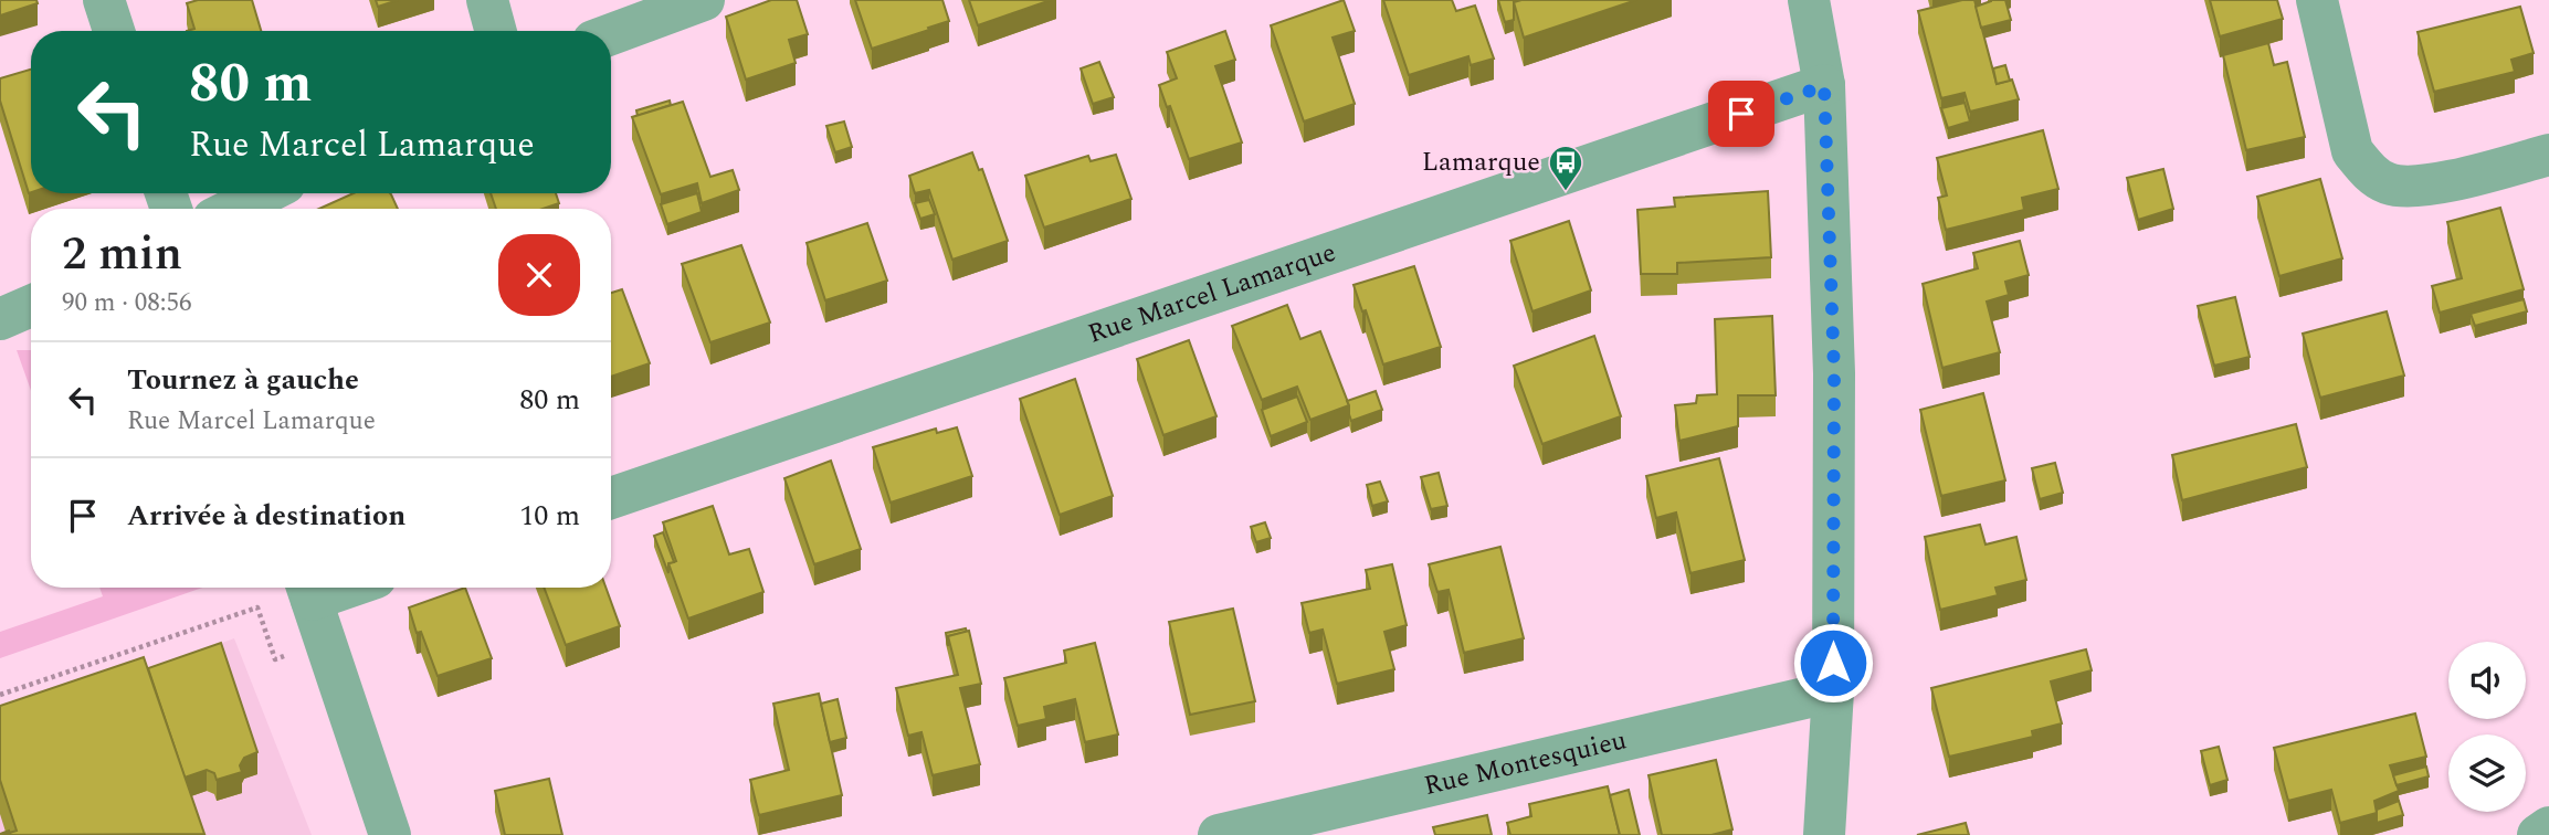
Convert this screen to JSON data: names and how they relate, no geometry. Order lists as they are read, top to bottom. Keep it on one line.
{"streets":{"street":["Rue Marcel Lamarque","Rue Montesquieu"]},"places":{"bus stop":["Lamarque"]},"page":{"turn":["80 m","Rue Marcel Lamarque"],"heading":["2 min","90 m · 08:56"],"list":[{"name":"Tournez à gauche","note":"Rue Marcel Lamarque","value":"80 m"},{"name":"Arrivée à destination","value":"10 m"}]}}
